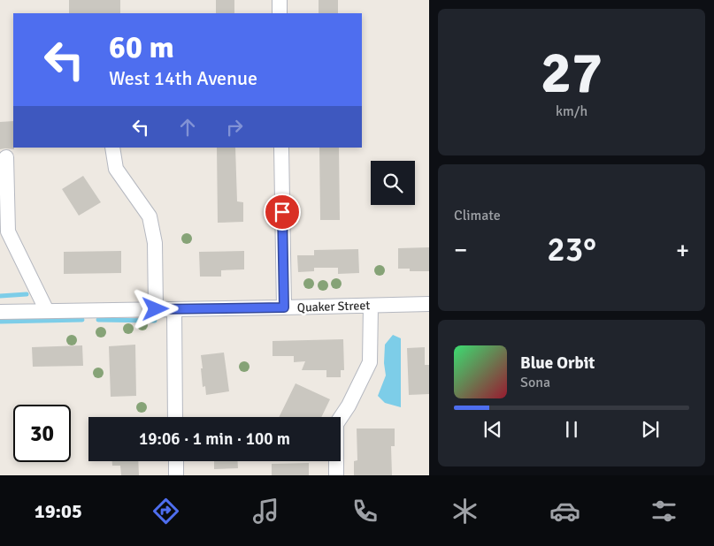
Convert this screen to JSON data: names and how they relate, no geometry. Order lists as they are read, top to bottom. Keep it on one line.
{"streets":{"street":["Quaker Street"]},"page":{"tile":[["27","km/h"],"Climate"],"turn":["60 m","West 14th Avenue"],"heat":["−","23°","+"],"song":["Blue Orbit","Sona"],"limit":"30","trip":"19:06 · 1 min · 100 m","tabs":"19:05"}}
